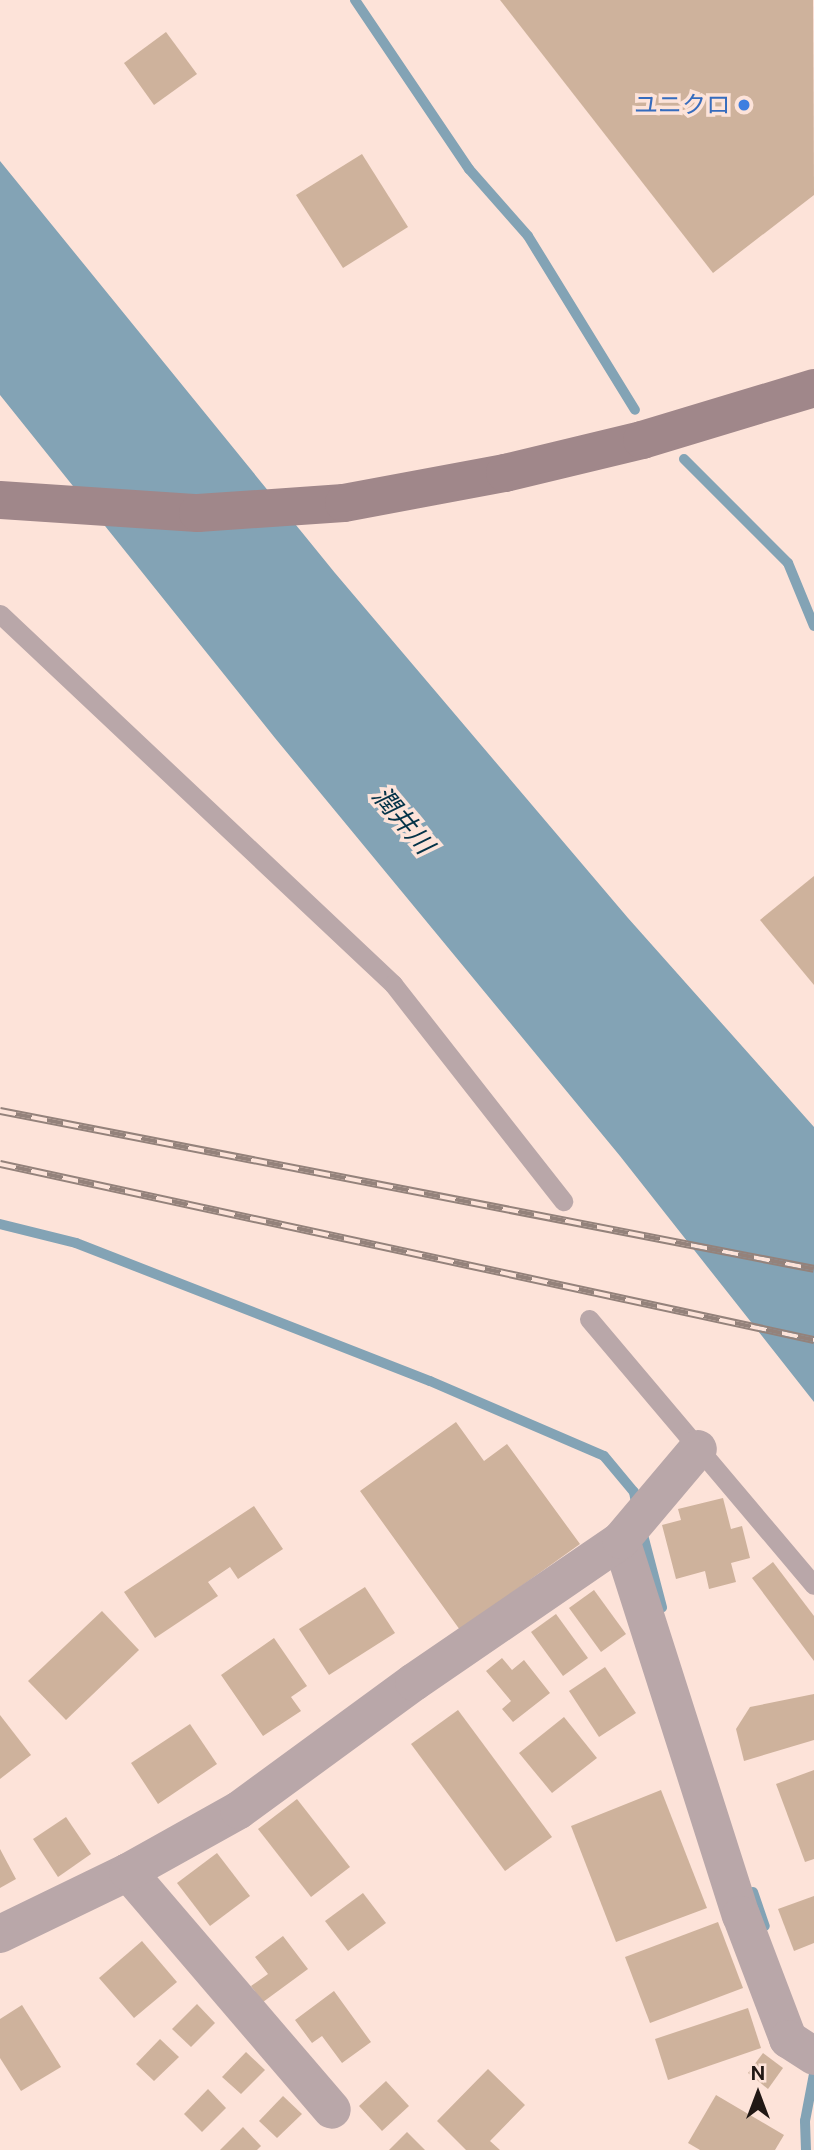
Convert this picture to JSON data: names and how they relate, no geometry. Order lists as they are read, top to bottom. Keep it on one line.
{"water":["潤井川"],"places":["ユニクロ"],"north":"top"}
